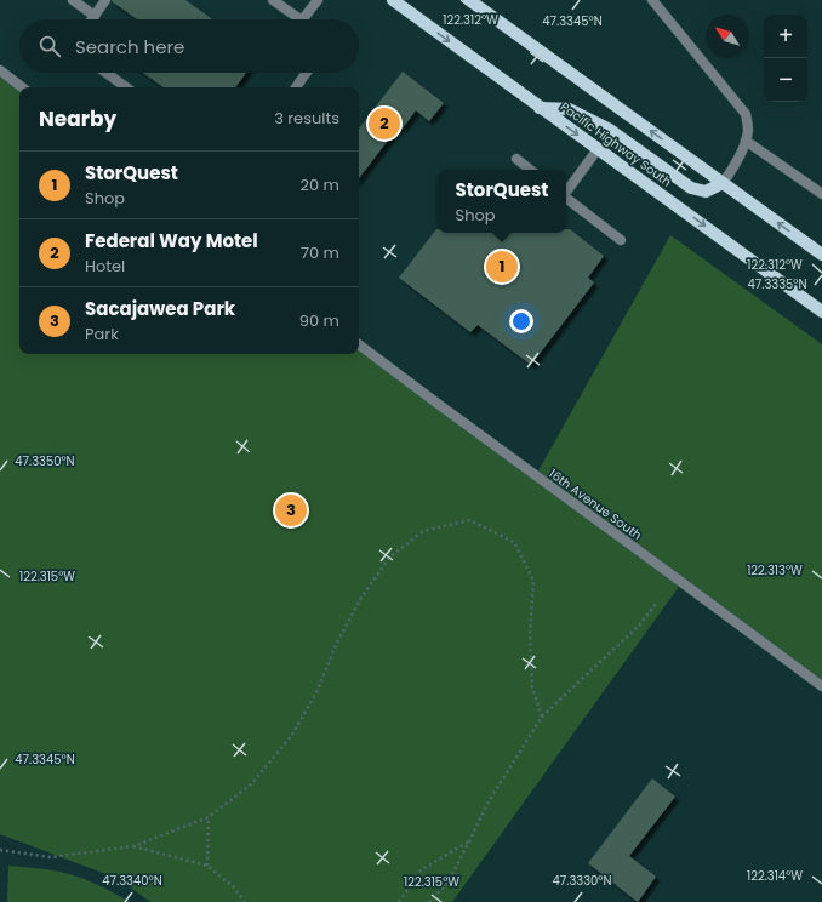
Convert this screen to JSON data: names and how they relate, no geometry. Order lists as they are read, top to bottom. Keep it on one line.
{"streets":{"main road":["Pacific Highway South"],"street":["16th Avenue South"]},"north":"top left","page":{"map_buttons":["+","−"],"search":"Search here","heading":["Nearby","3 results"],"pins":["2","1","3"],"list":[{"mark":"1","name":"StorQuest","note":"Shop","value":"20 m"},{"mark":"2","name":"Federal Way Motel","note":"Hotel","value":"70 m"},{"mark":"3","name":"Sacajawea Park","note":"Park","value":"90 m"}],"popup":["StorQuest","Shop"]},"coordinates":["122.312°W","47.3345°N","47.3335°N","47.3350°N","122.313°W","122.315°W","122.314°W","47.3340°N","47.3330°N"]}
